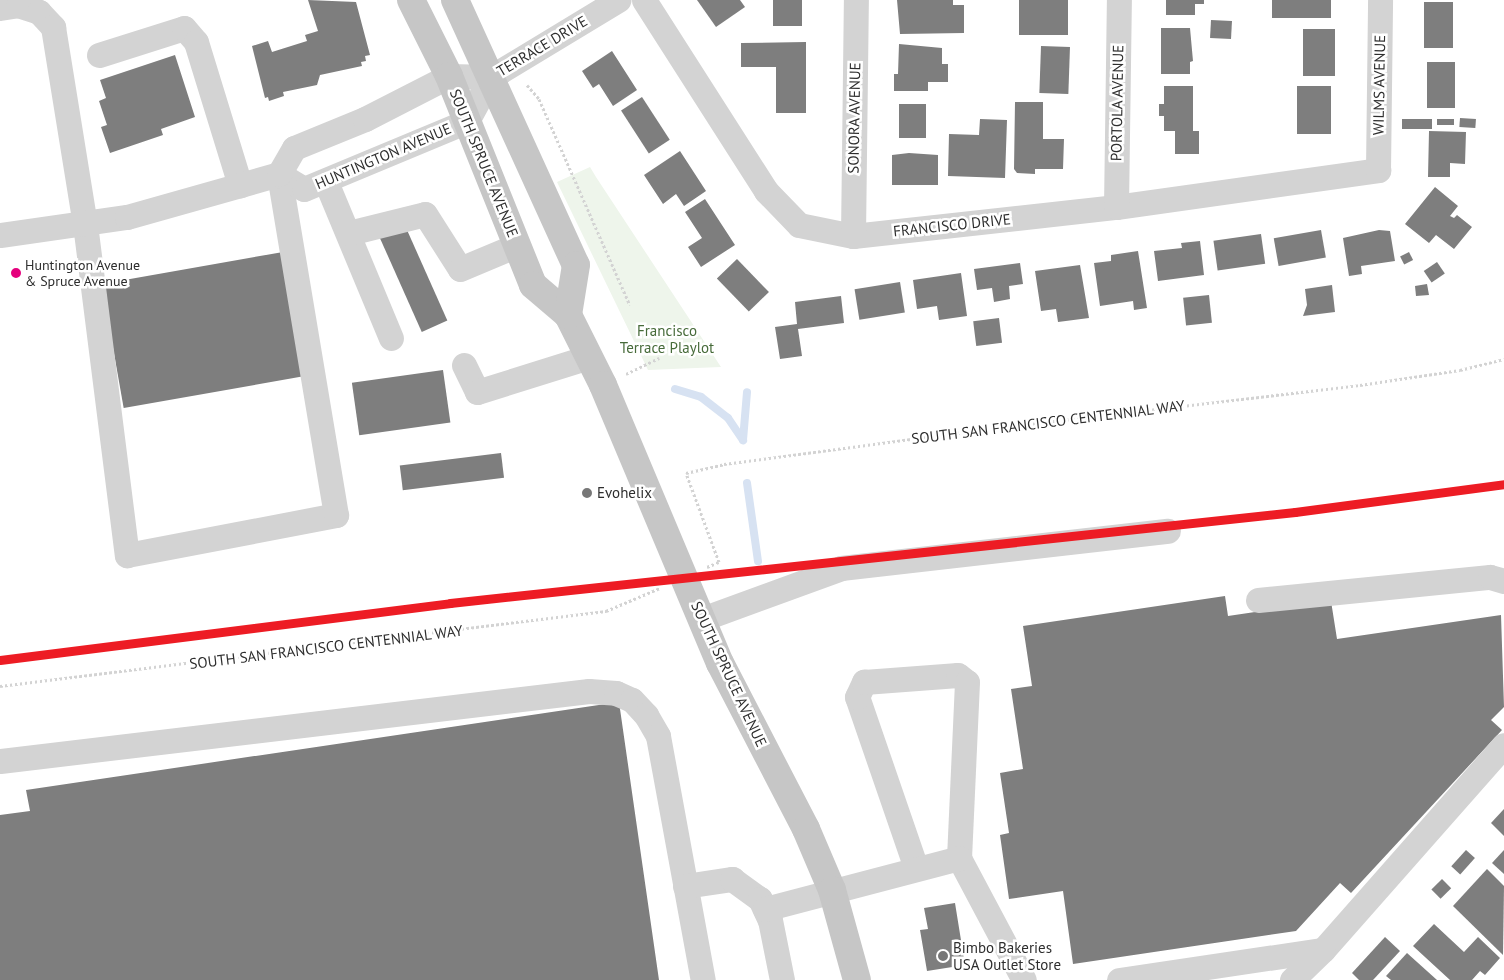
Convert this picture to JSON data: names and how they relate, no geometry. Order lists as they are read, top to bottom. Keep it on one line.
{"streets":{"main road":["SOUTH SPRUCE AVENUE"],"street":["TERRACE DRIVE","WILMS AVENUE","PORTOLA AVENUE","SONORA AVENUE","HUNTINGTON AVENUE","FRANCISCO DRIVE"],"path":["SOUTH SAN FRANCISCO CENTENNIAL WAY"]},"crossings":[["TERRACE DRIVE","HUNTINGTON AVENUE"],["WILMS AVENUE","FRANCISCO DRIVE"],["PORTOLA AVENUE","FRANCISCO DRIVE"],["SONORA AVENUE","FRANCISCO DRIVE"],["HUNTINGTON AVENUE","SOUTH SPRUCE AVENUE"]],"parks":["Francisco Terrace Playlot"],"places":["Huntington Avenue & Spruce Avenue","Evohelix","Bimbo Bakeries USA Outlet Store"]}
